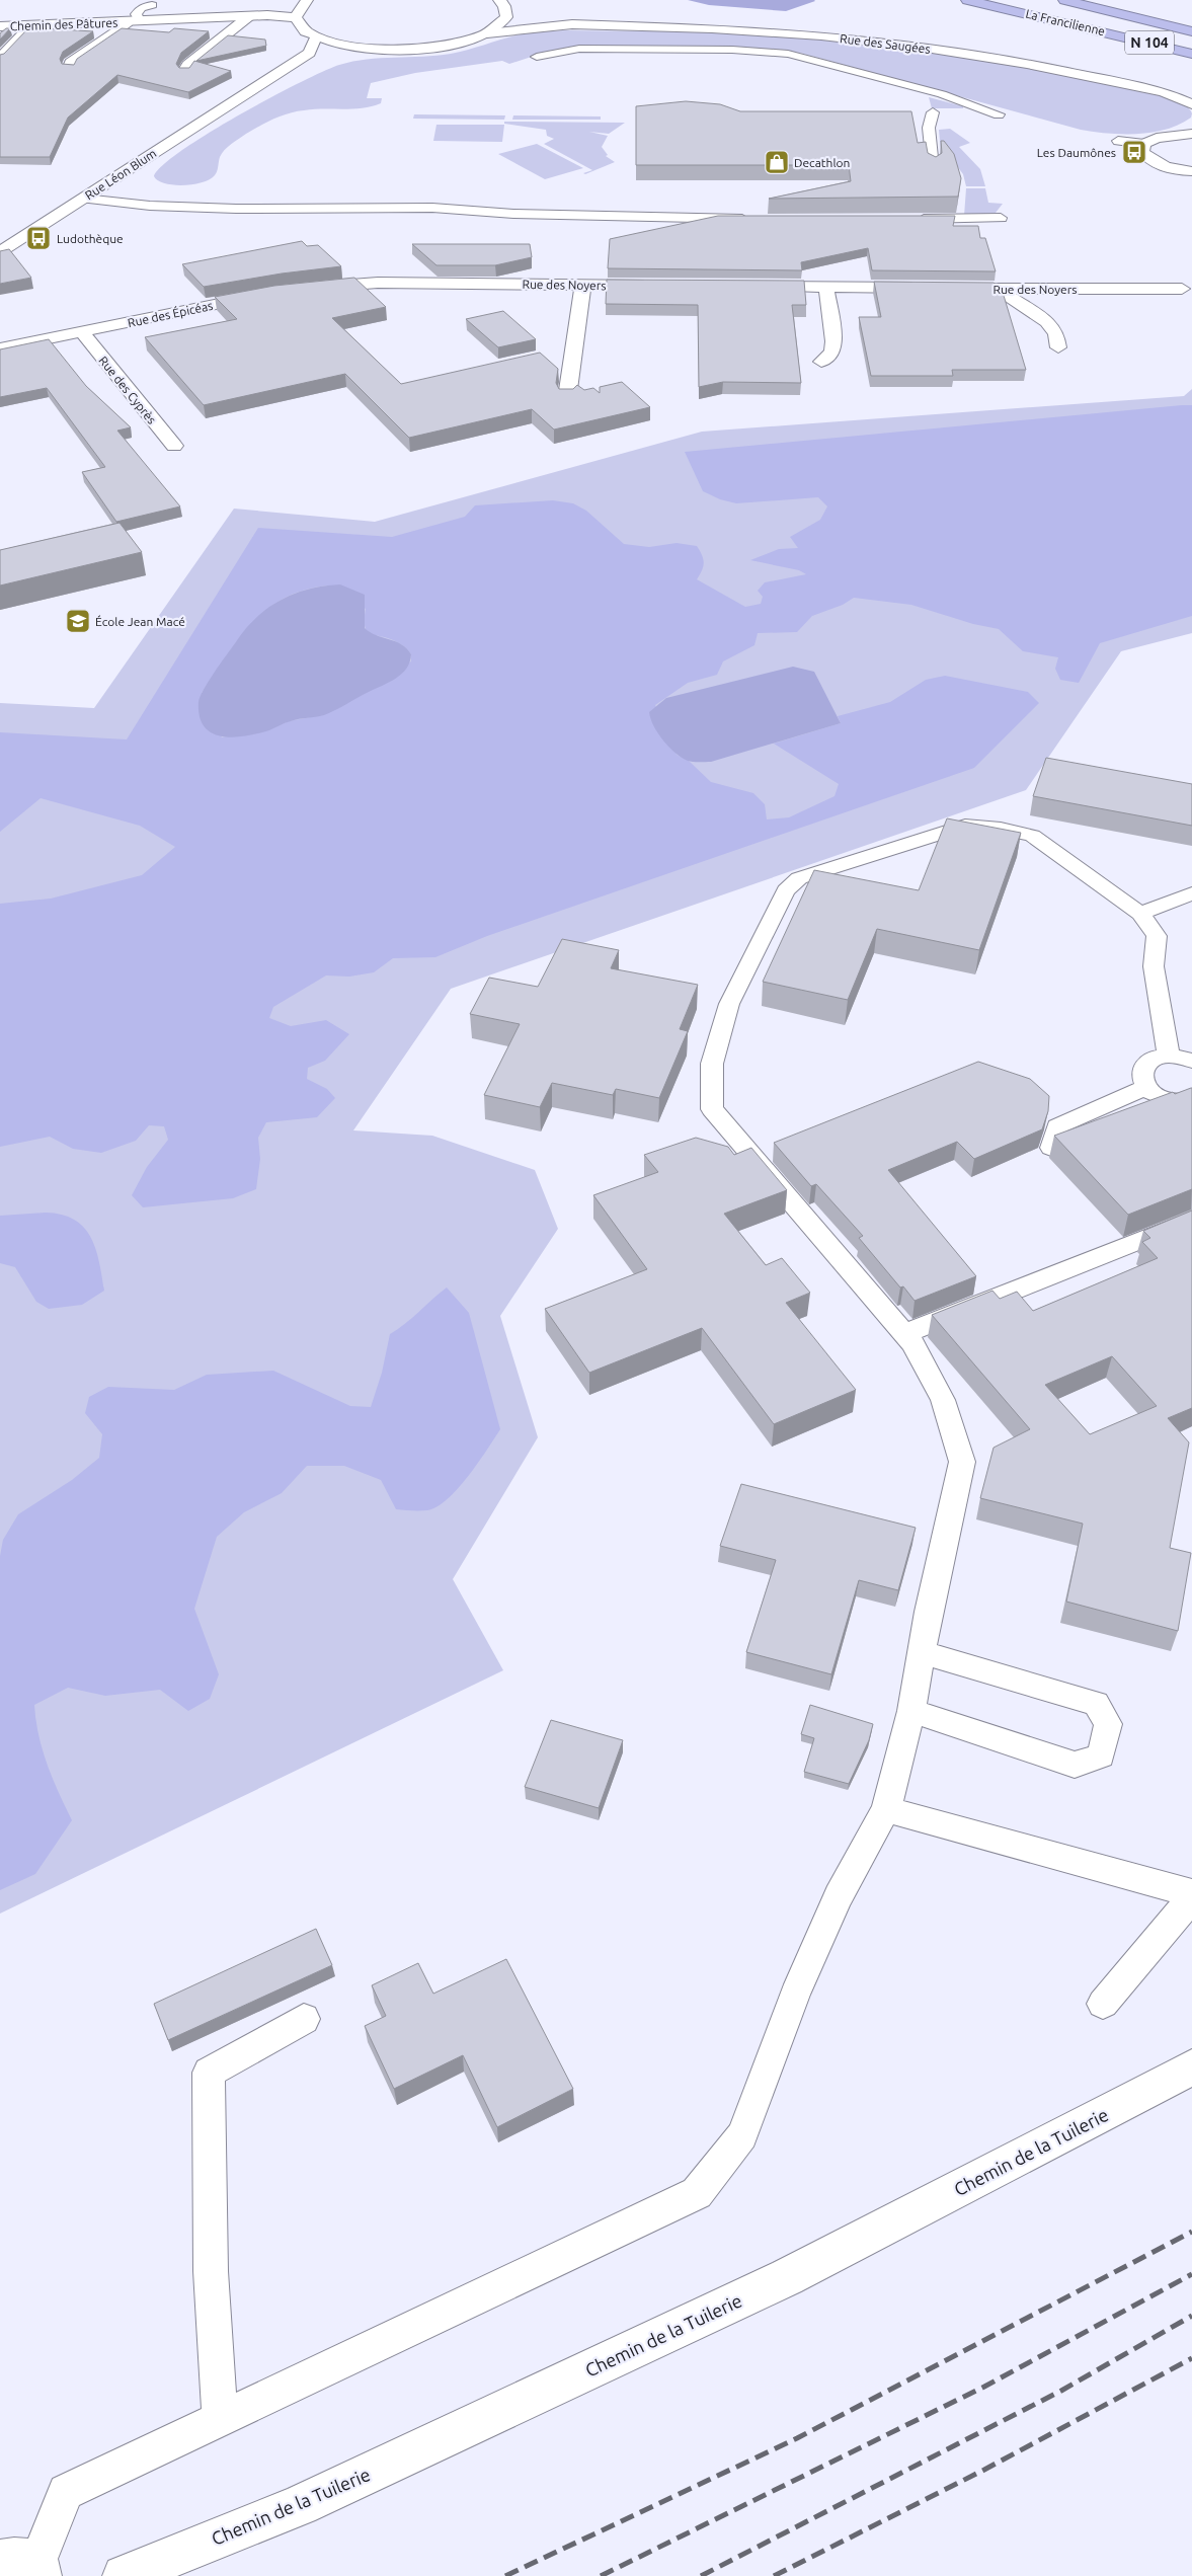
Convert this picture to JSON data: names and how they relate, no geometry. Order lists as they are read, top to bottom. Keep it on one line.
{"streets":{"highway":["La Francilienne","N 104"],"street":["Chemin des Pâtures","Rue des Saugées","Rue Léon Blum","Rue des Noyers","Rue des Épicéas","Rue des Cyprès","Chemin de la Tuilerie"]},"crossings":[["Rue des Épicéas","Rue des Cyprès"]],"places":{"bus stop":["Les Daumônes","Ludothèque"],"shop":["Decathlon"],"school or university":["École Jean Macé"]}}
